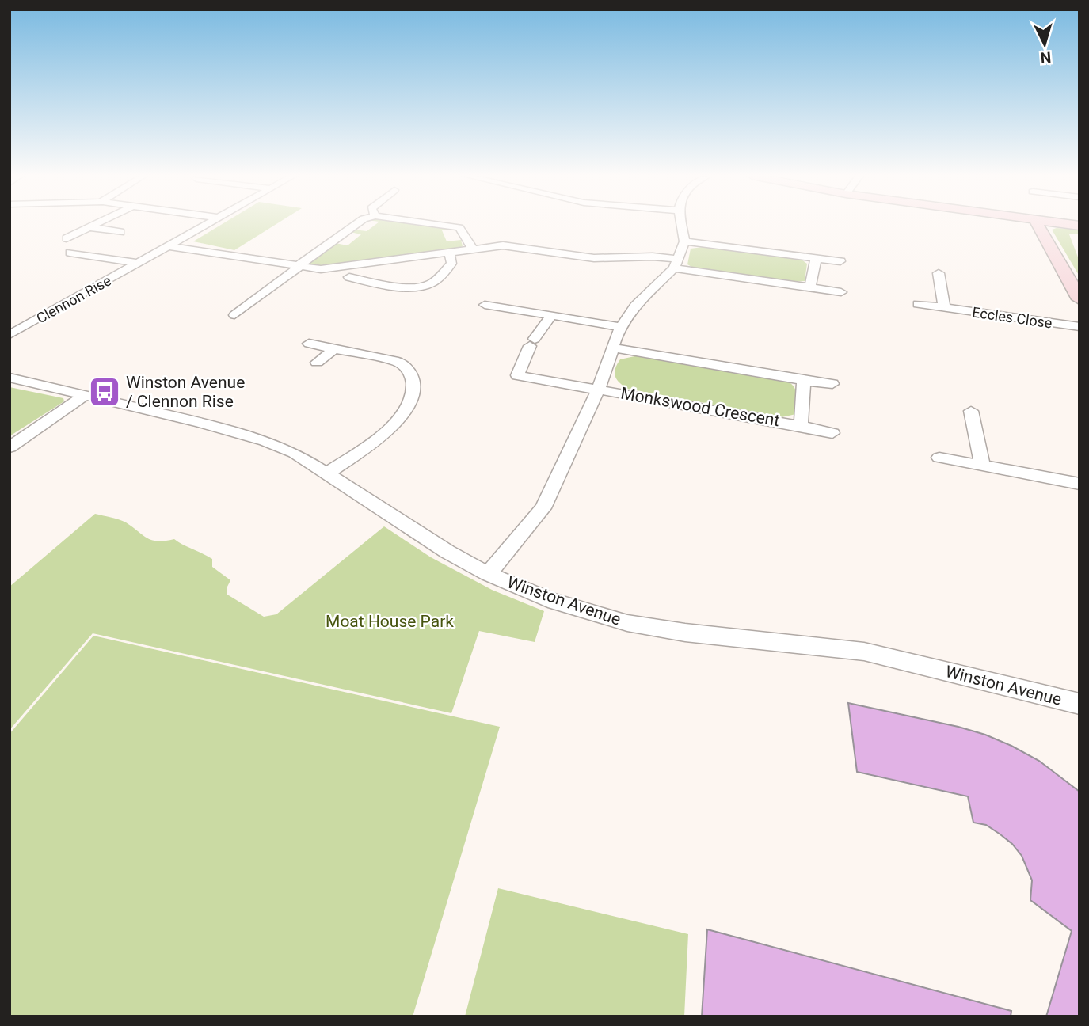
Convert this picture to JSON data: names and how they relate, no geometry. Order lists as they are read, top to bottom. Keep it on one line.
{"streets":{"street":["Clennon Rise","Eccles Close","Monkswood Crescent","Winston Avenue"]},"crossings":[["Monkswood Crescent","Winston Avenue"]],"parks":["Moat House Park"],"places":{"bus stop":["Winston Avenue / Clennon Rise"]},"north":"bottom"}
